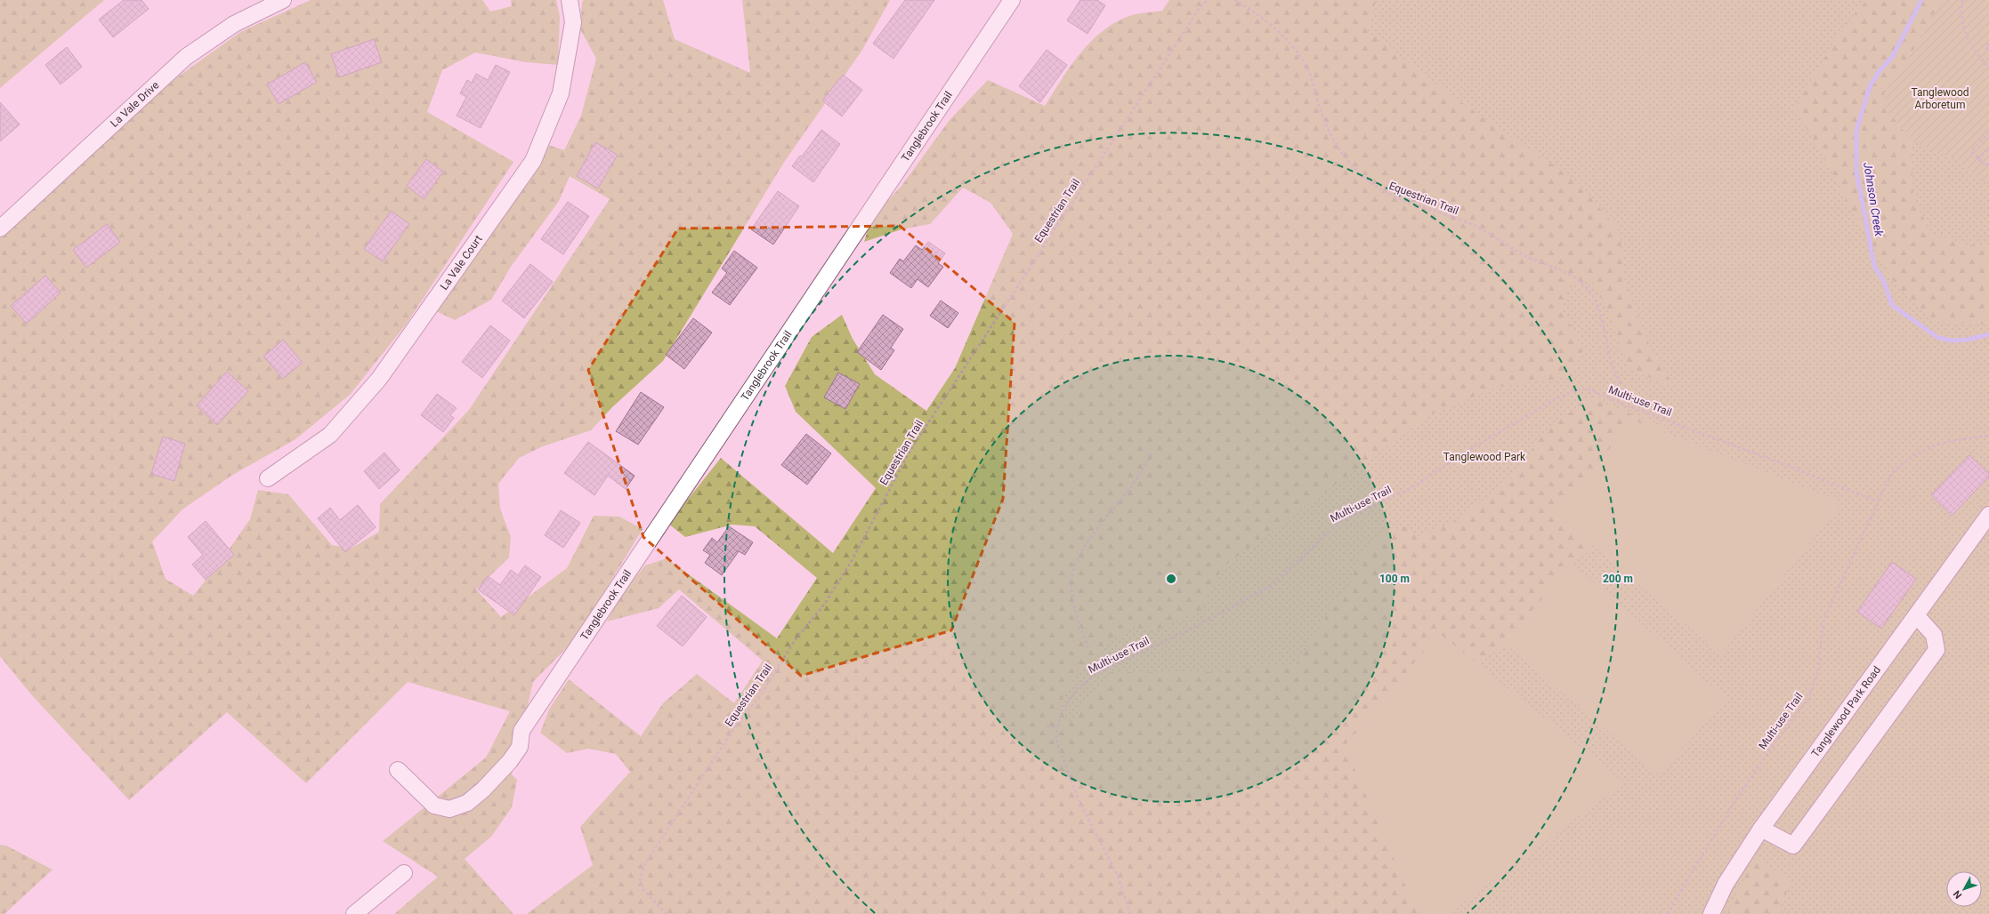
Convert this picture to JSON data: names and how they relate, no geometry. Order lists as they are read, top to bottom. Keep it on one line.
{"streets":{"street":["La Vale Drive","Tanglebrook Trail","La Vale Court","Tanglewood Park Road"],"path":["Equestrian Trail","Multi-use Trail"]},"water":["Johnson Creek"],"parks":["Tanglewood Arboretum","Tanglewood Park"],"north":"bottom left","rings":["100 m","200 m"]}
